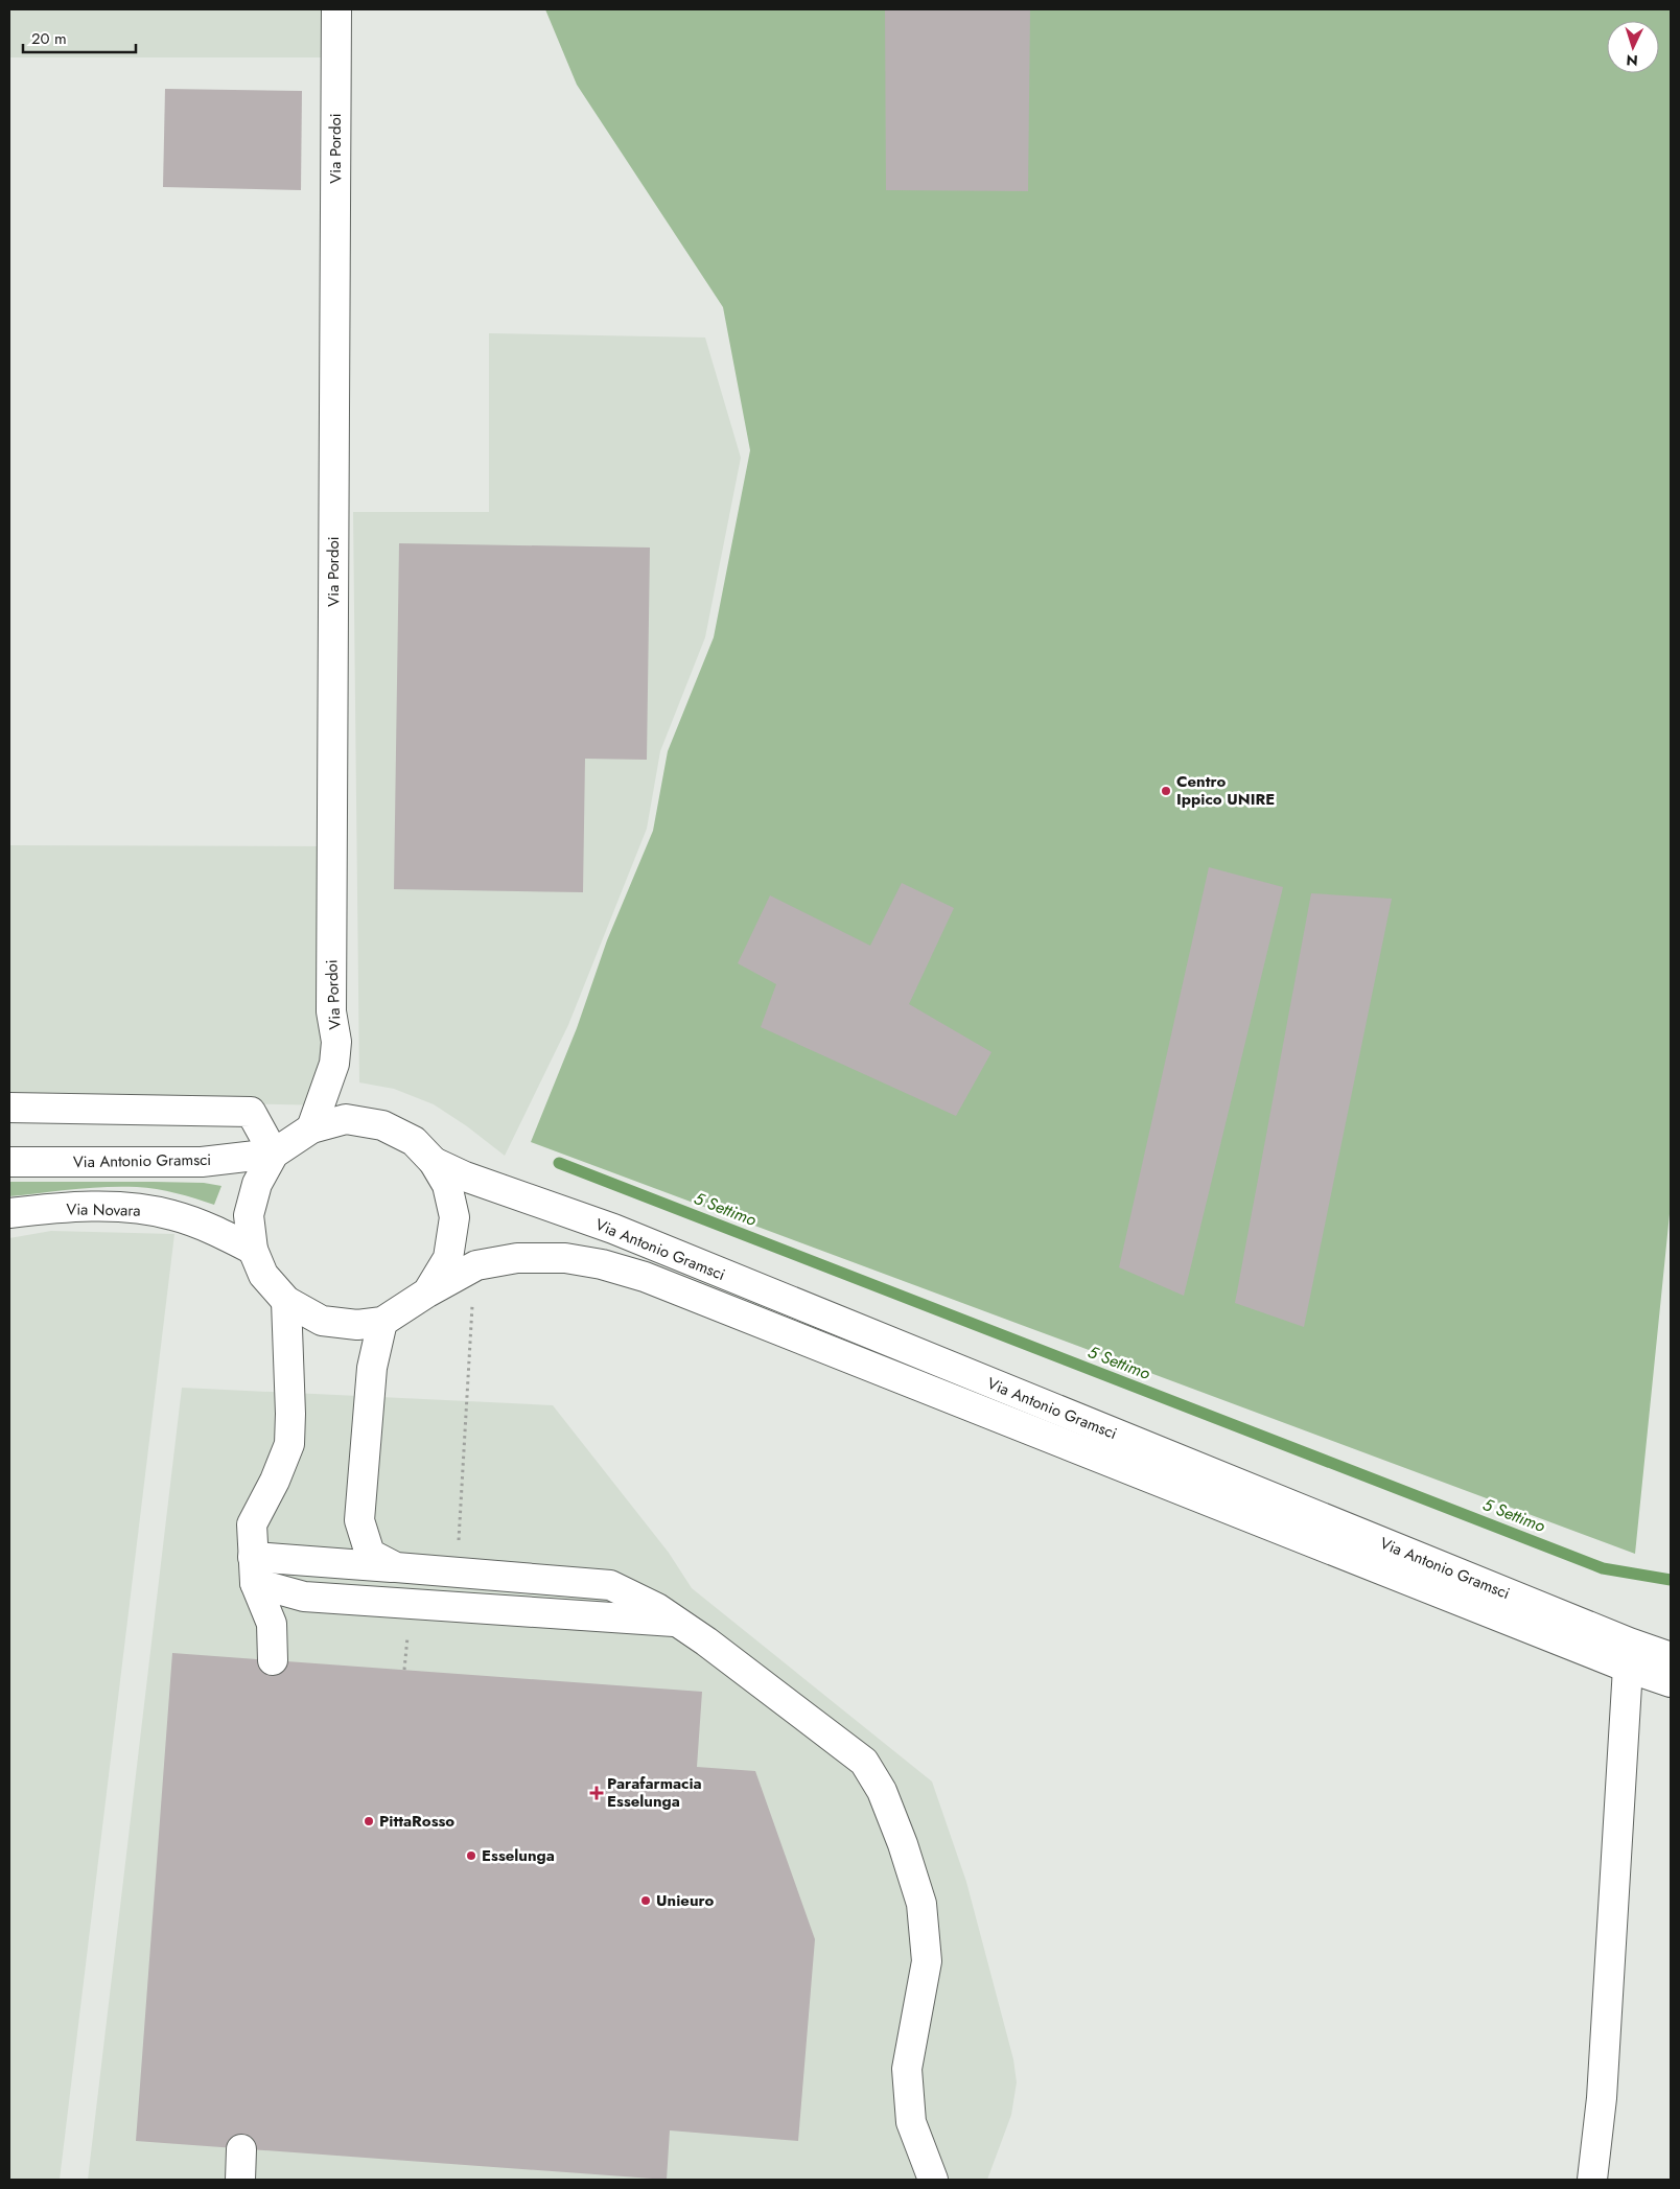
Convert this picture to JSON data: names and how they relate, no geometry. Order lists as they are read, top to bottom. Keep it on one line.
{"streets":{"main road":["Via Pordoi","Via Antonio Gramsci","Via Novara"]},"water":["5 Settimo"],"places":{"other":["Centro Ippico UNIRE","PittaRosso","Esselunga","Unieuro"],"health":["Parafarmacia Esselunga"]},"scale_bar":"20 m","north":"bottom"}
